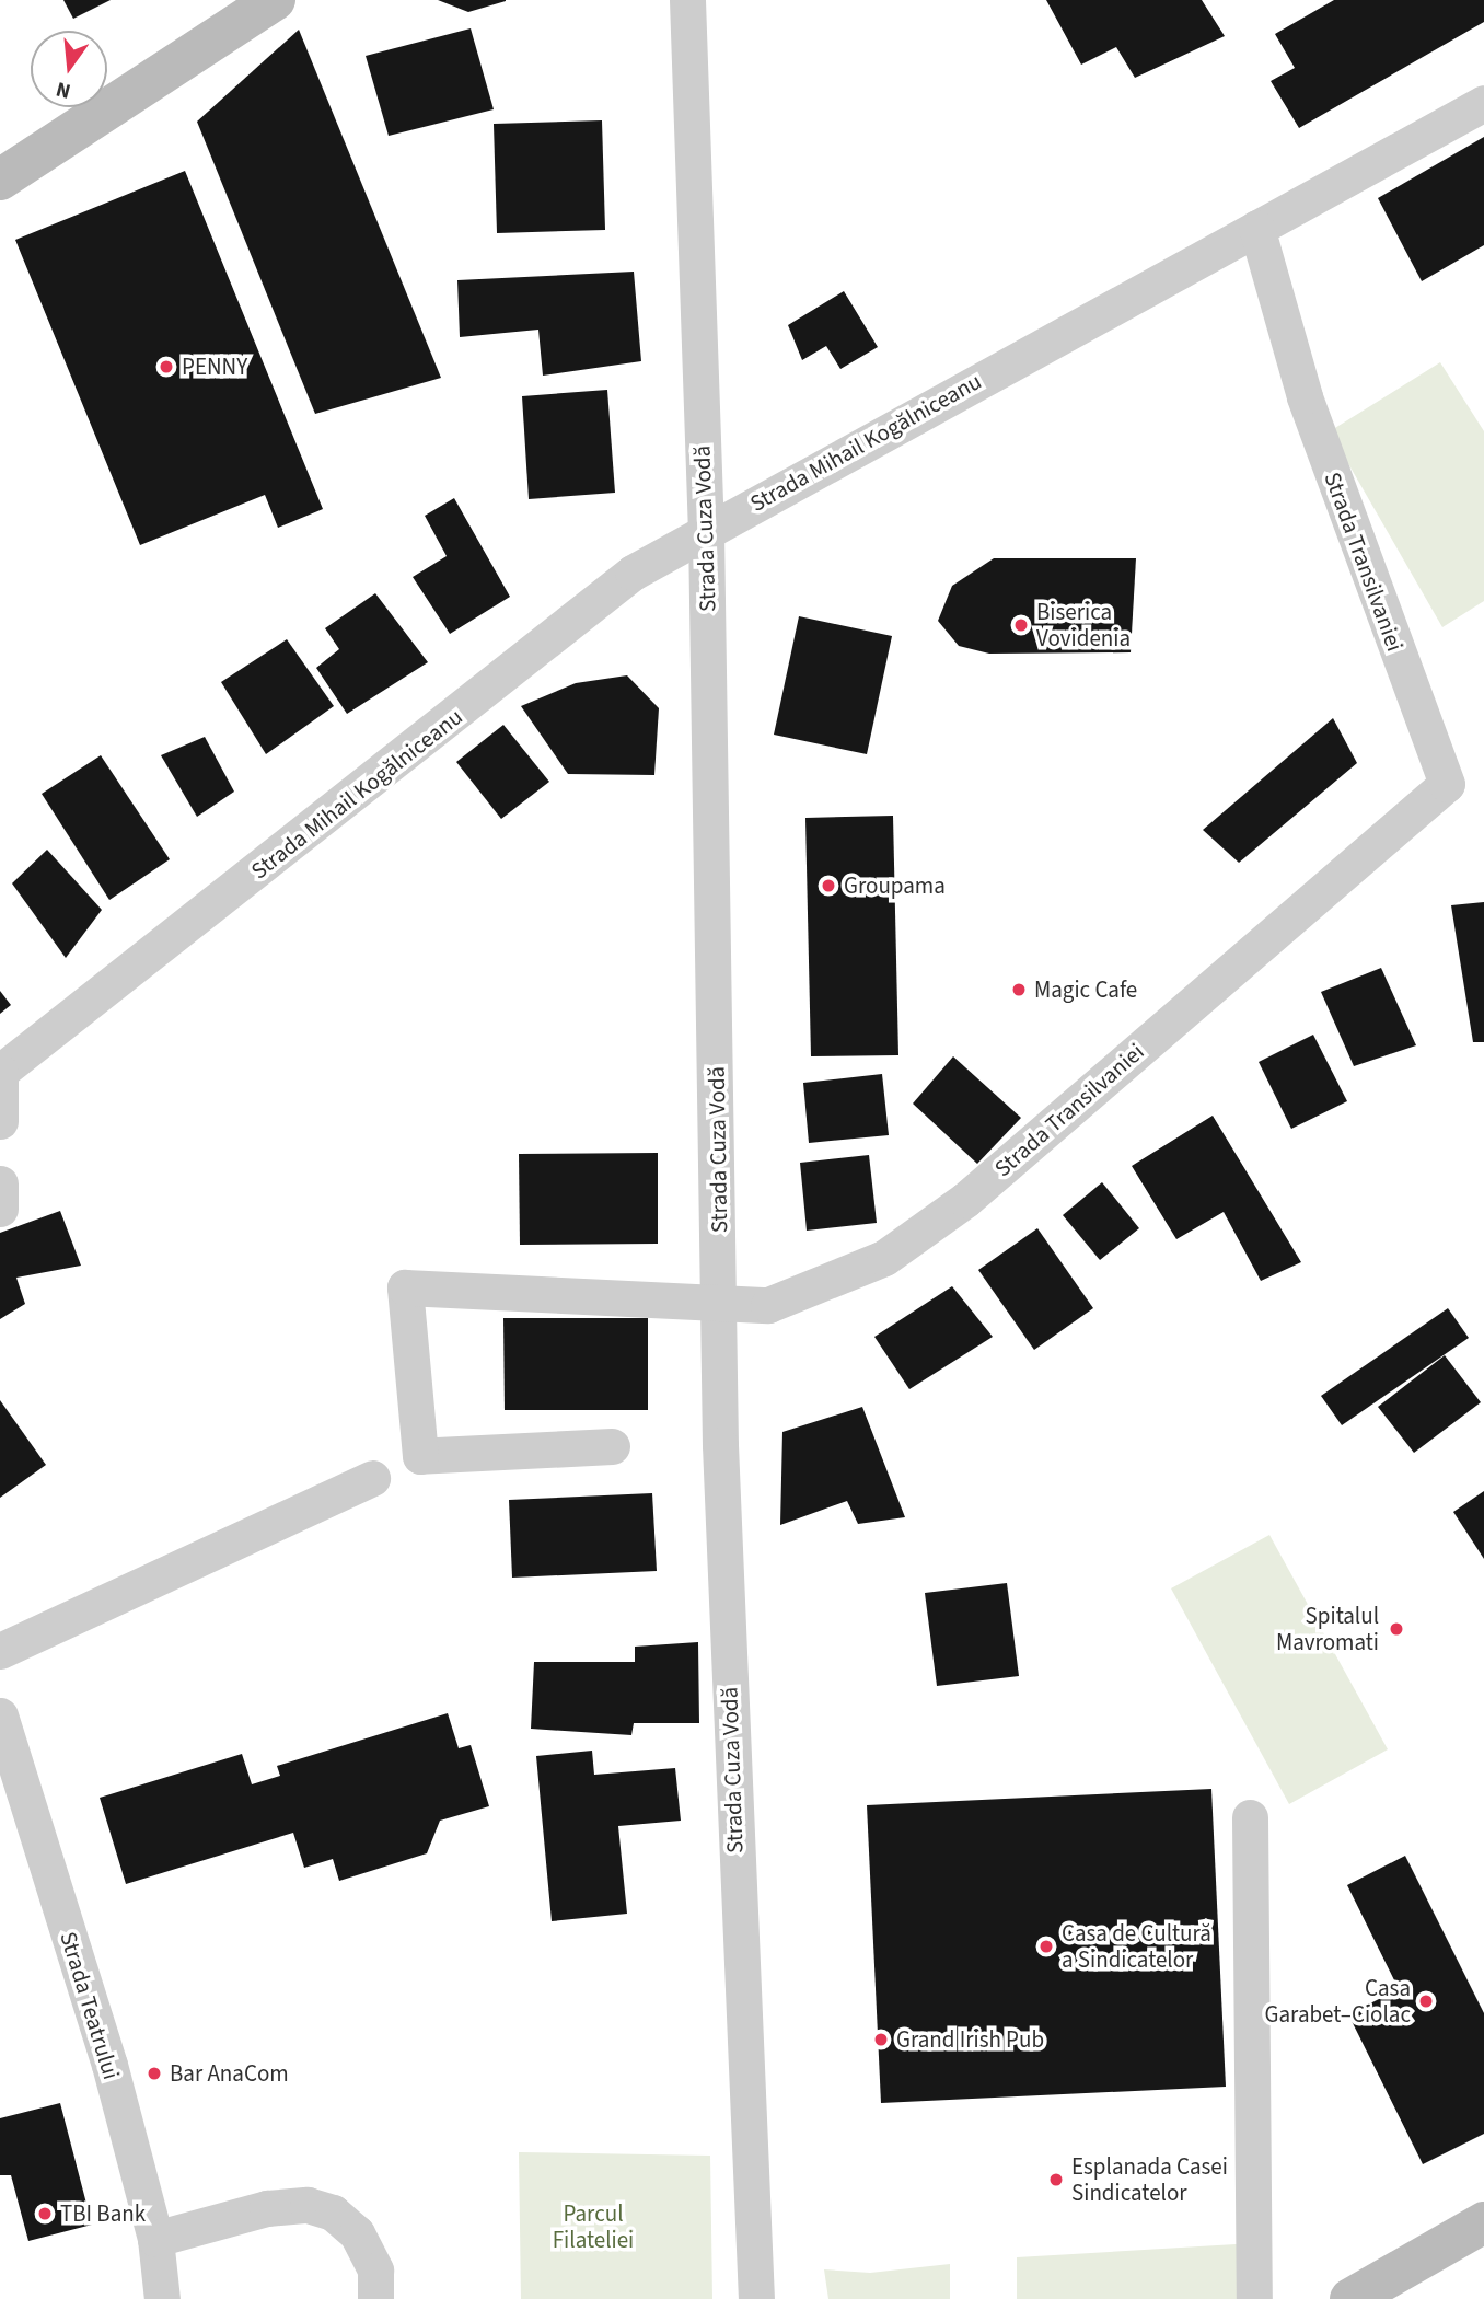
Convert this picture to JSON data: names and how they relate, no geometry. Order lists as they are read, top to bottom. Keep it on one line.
{"streets":{"street":["Strada Mihail Kogălniceanu","Strada Cuza Vodă","Strada Transilvaniei","Strada Teatrului"]},"crossings":[["Strada Mihail Kogălniceanu","Strada Cuza Vodă"],["Strada Mihail Kogălniceanu","Strada Transilvaniei"],["Strada Cuza Vodă","Strada Transilvaniei"]],"parks":["Parcul Filateliei"],"places":["PENNY","Biserica Vovidenia","Groupama","Magic Cafe","Spitalul Mavromati","Casa de Cultură a Sindicatelor","Casa Garabet–Ciolac","Grand Irish Pub","Bar AnaCom","Esplanada Casei Sindicatelor","TBI Bank"],"north":"bottom"}
